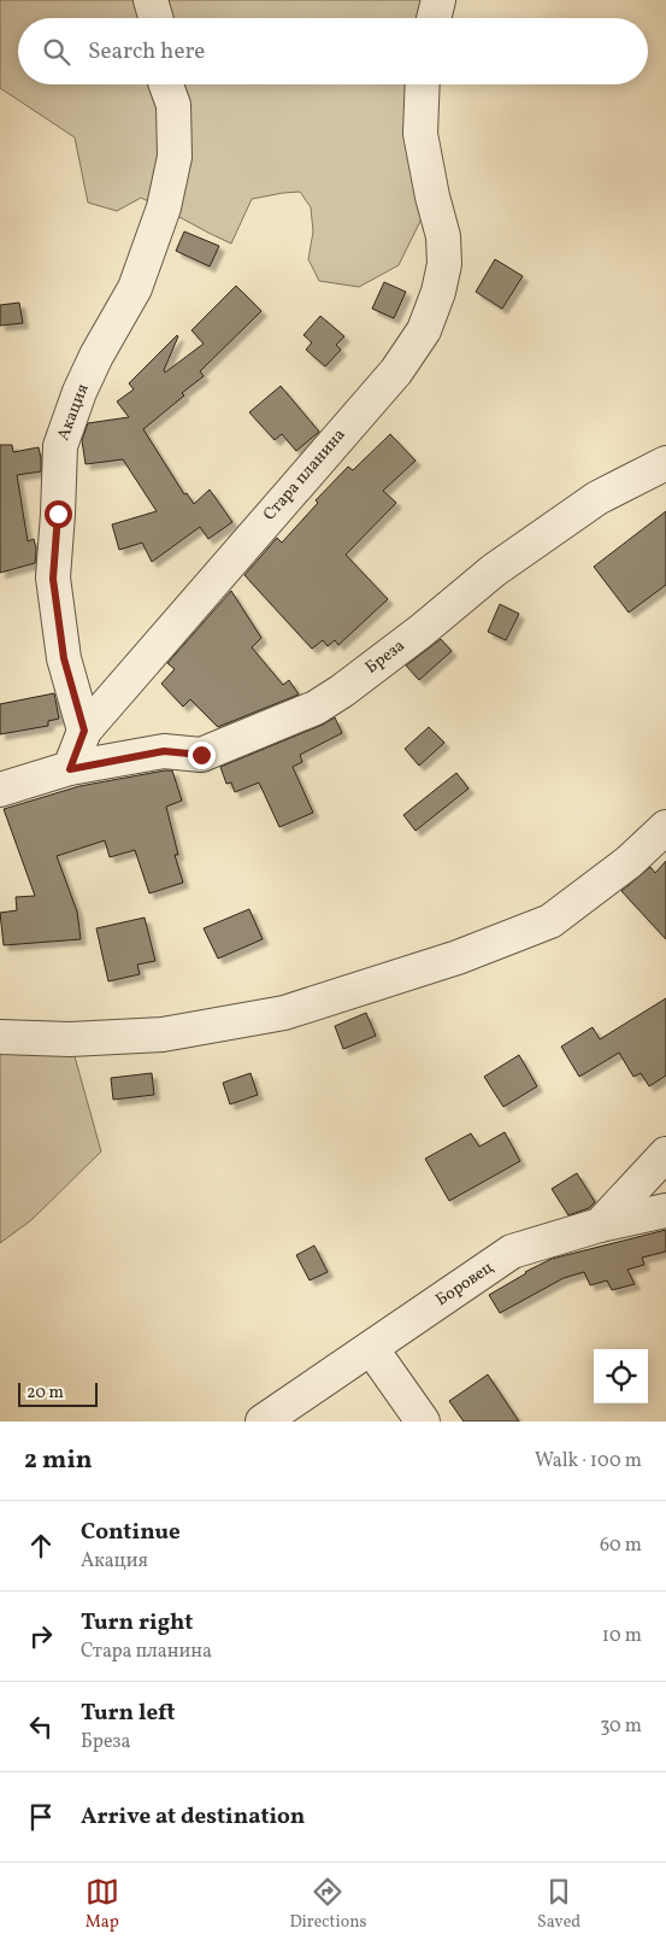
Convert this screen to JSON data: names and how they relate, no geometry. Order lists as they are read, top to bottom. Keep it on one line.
{"streets":{"street":["Акация","Стара планина","Бреза","Боровец"]},"crossings":[["Акация","Стара планина"],["Стара планина","Бреза"]],"scale_bar":"20 m","page":{"search":"Search here","scale":"20 m","heading":["2 min","Walk · 100 m"],"list":[["Continue","Акация","60 m"],["Turn right","Стара планина","10 m"],["Turn left","Бреза","30 m"],"Arrive at destination"],"nav":["Map","Directions","Saved"]}}
